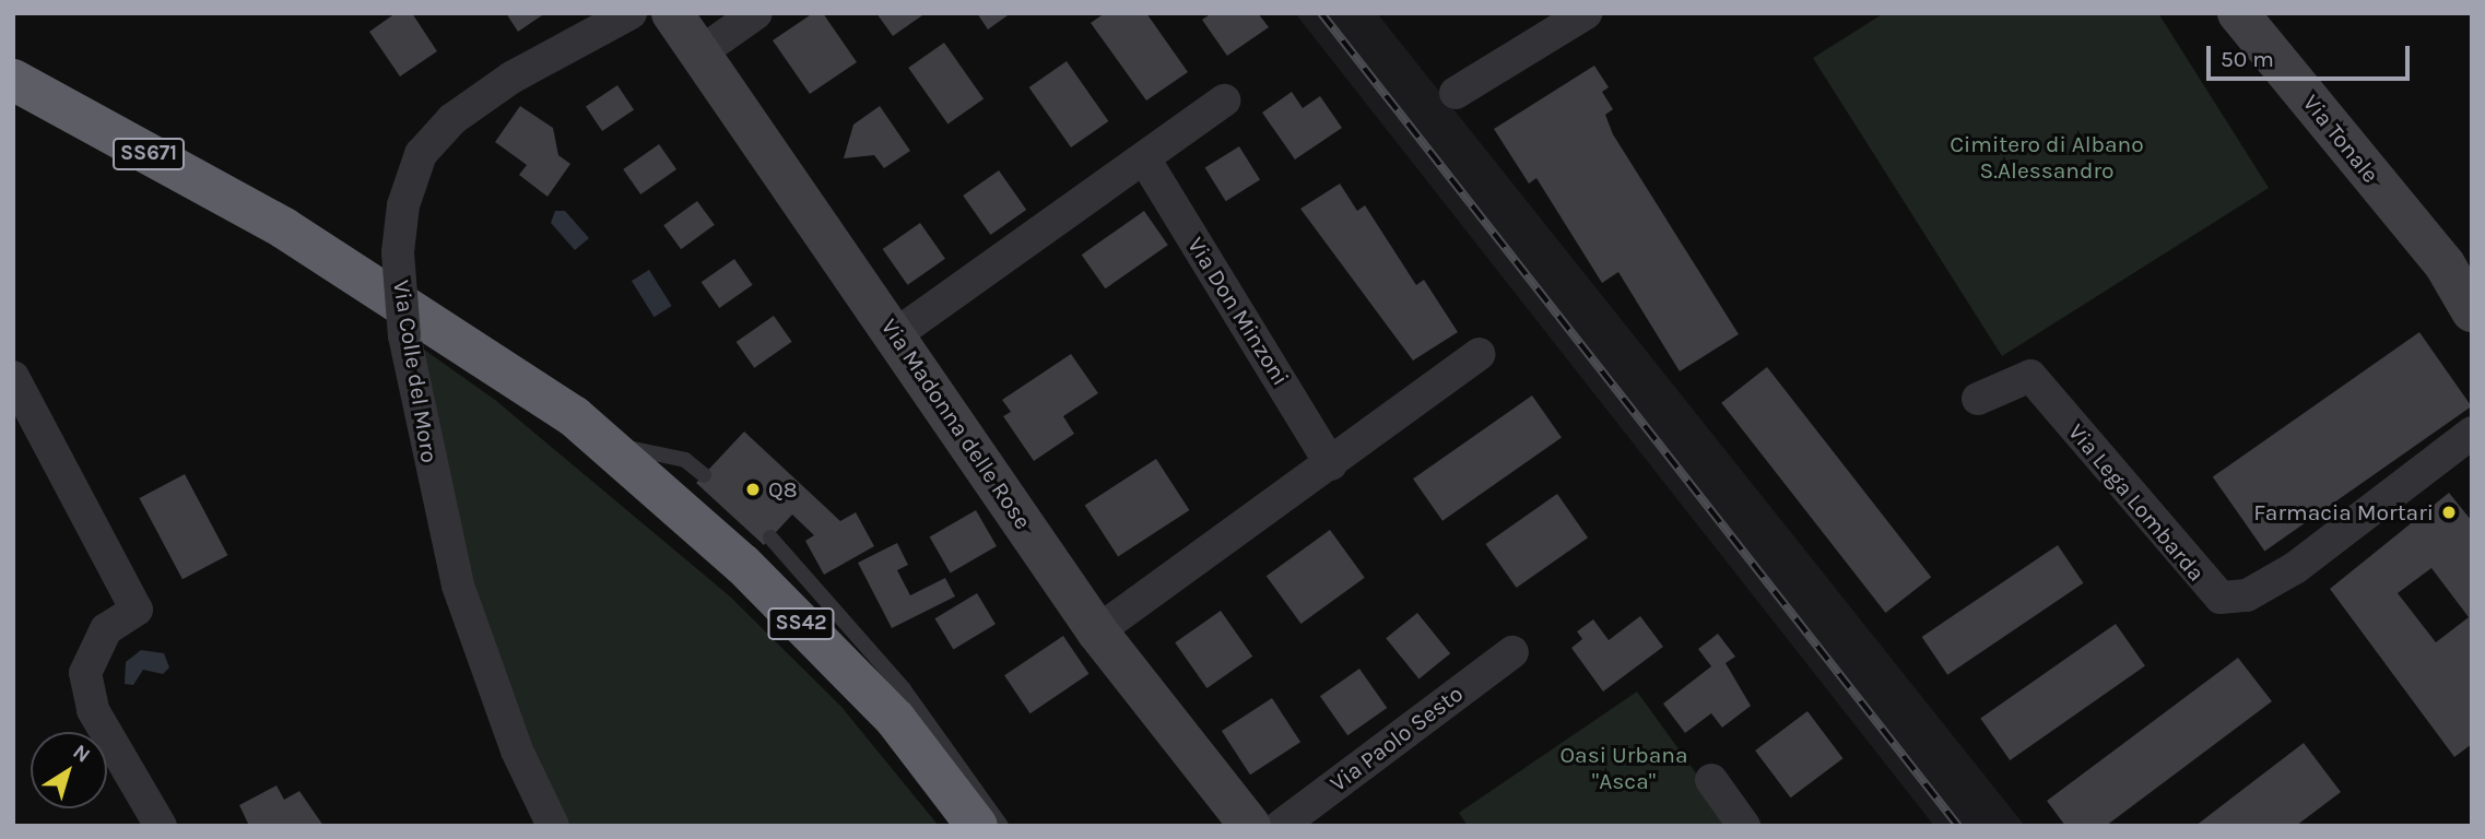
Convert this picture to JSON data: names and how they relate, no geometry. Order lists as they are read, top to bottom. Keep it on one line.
{"streets":{"highway":["SS671","SS42"],"street":["Via Tonale","Via Don Minzoni","Via Colle del Moro","Via Madonna delle Rose","Via Lega Lombarda","Via Paolo Sesto"]},"crossings":[["SS671","SS42"]],"parks":["Cimitero di Albano S.Alessandro","Oasi Urbana \"Asca\""],"places":["Q8","Farmacia Mortari"],"scale_bar":"50 m","north":"top right"}
